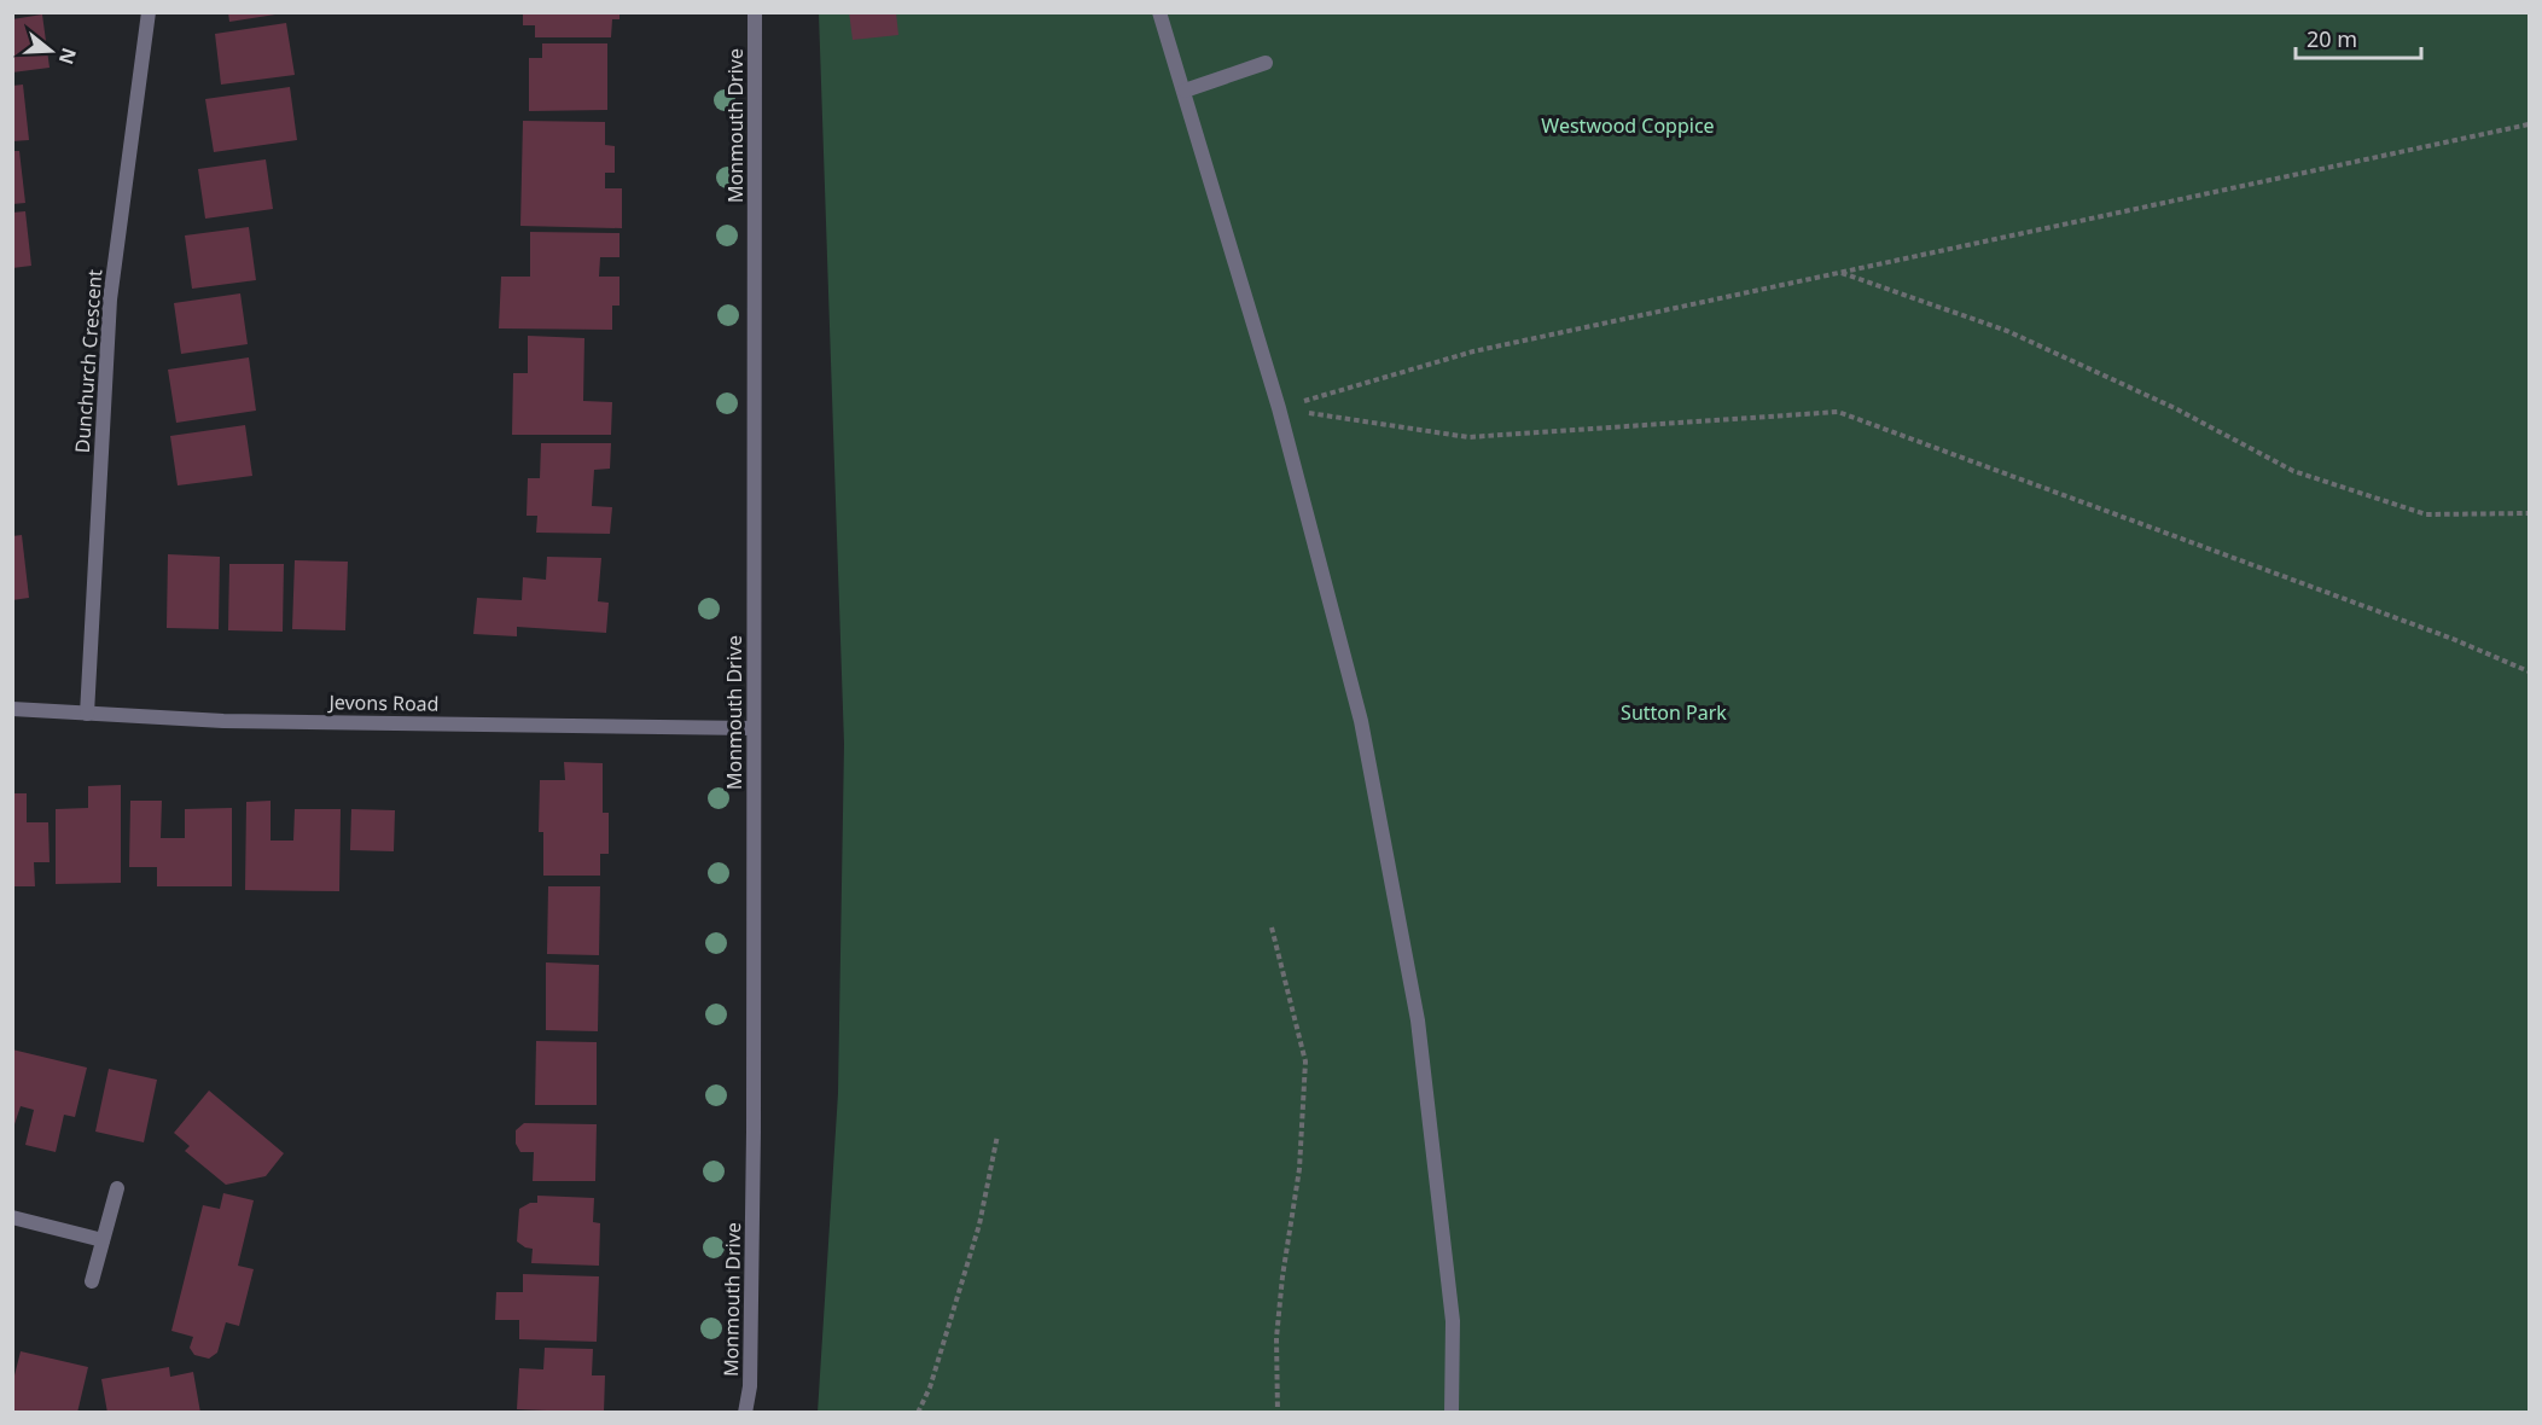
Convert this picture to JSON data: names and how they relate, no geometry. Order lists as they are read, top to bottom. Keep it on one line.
{"streets":{"street":["Monmouth Drive","Dunchurch Crescent","Jevons Road"]},"crossings":[["Monmouth Drive","Jevons Road"],["Dunchurch Crescent","Jevons Road"]],"parks":["Westwood Coppice","Sutton Park"],"scale_bar":"20 m","north":"right"}
